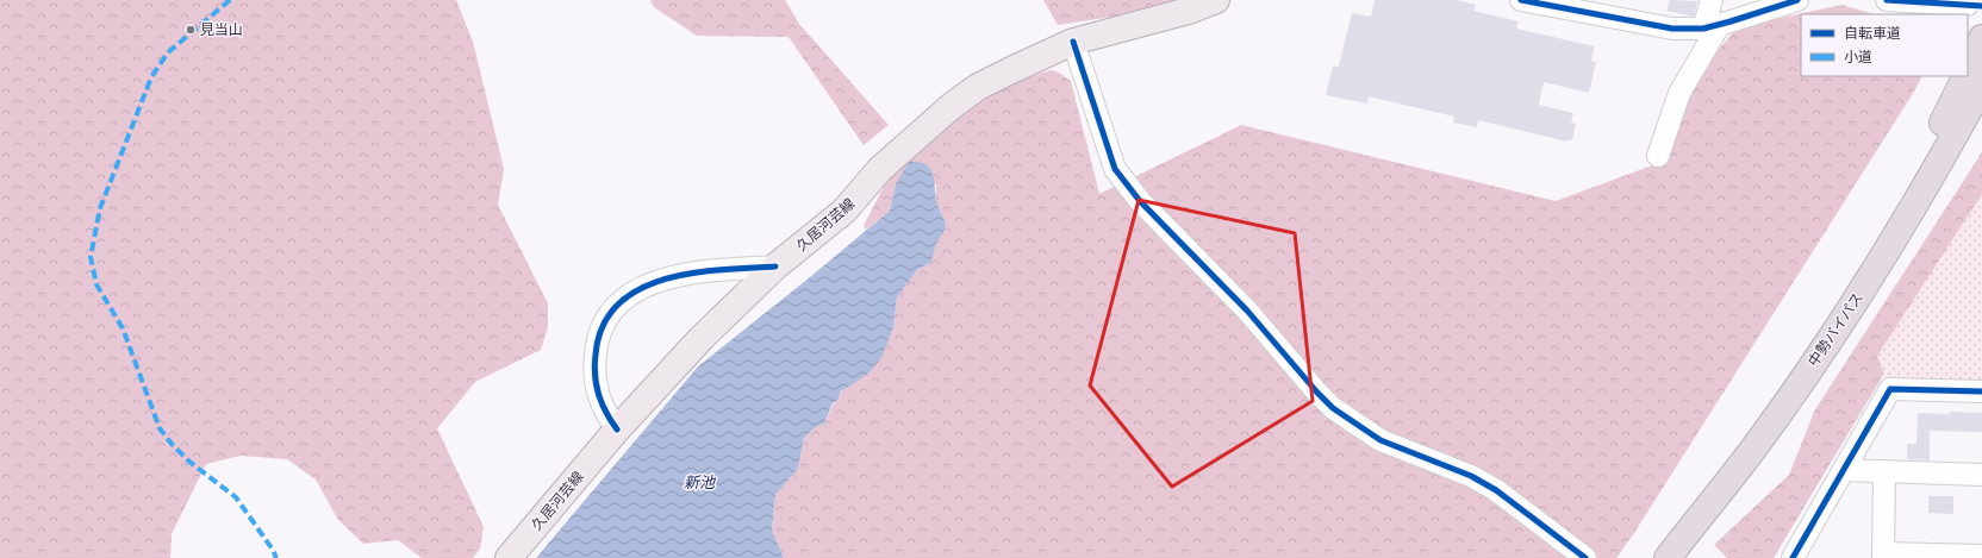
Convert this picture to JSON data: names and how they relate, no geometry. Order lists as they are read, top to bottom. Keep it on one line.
{"streets":{"highway":["中勢バイパス"],"main road":["久居河芸線"]},"water":["新池"],"places":["見当山"],"legend":["自転車道","小道"]}
